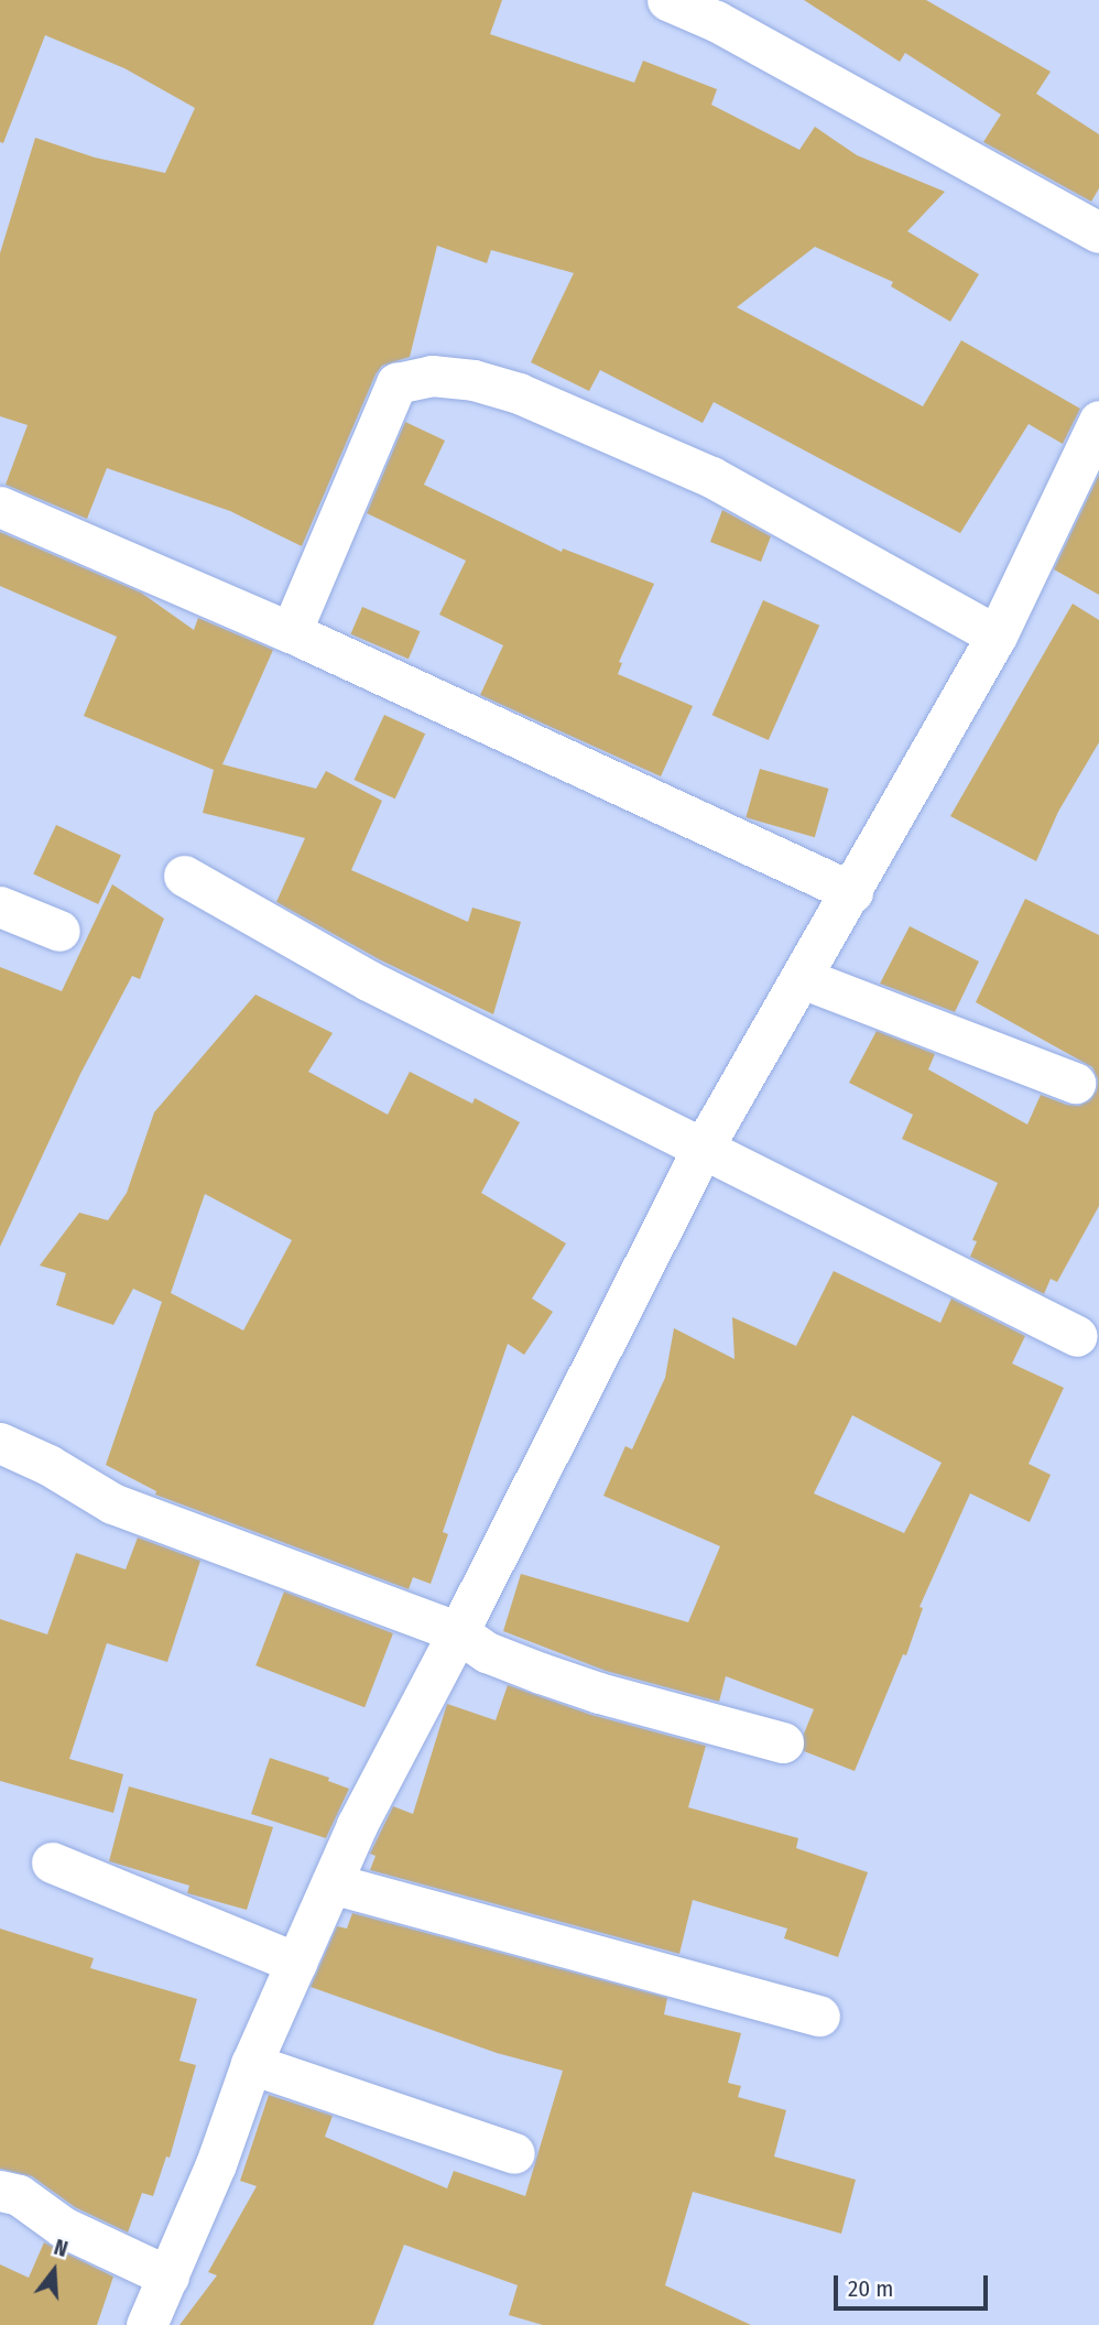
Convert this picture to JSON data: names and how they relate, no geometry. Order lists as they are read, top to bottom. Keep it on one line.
{"scale_bar":"20 m","north":"top"}
